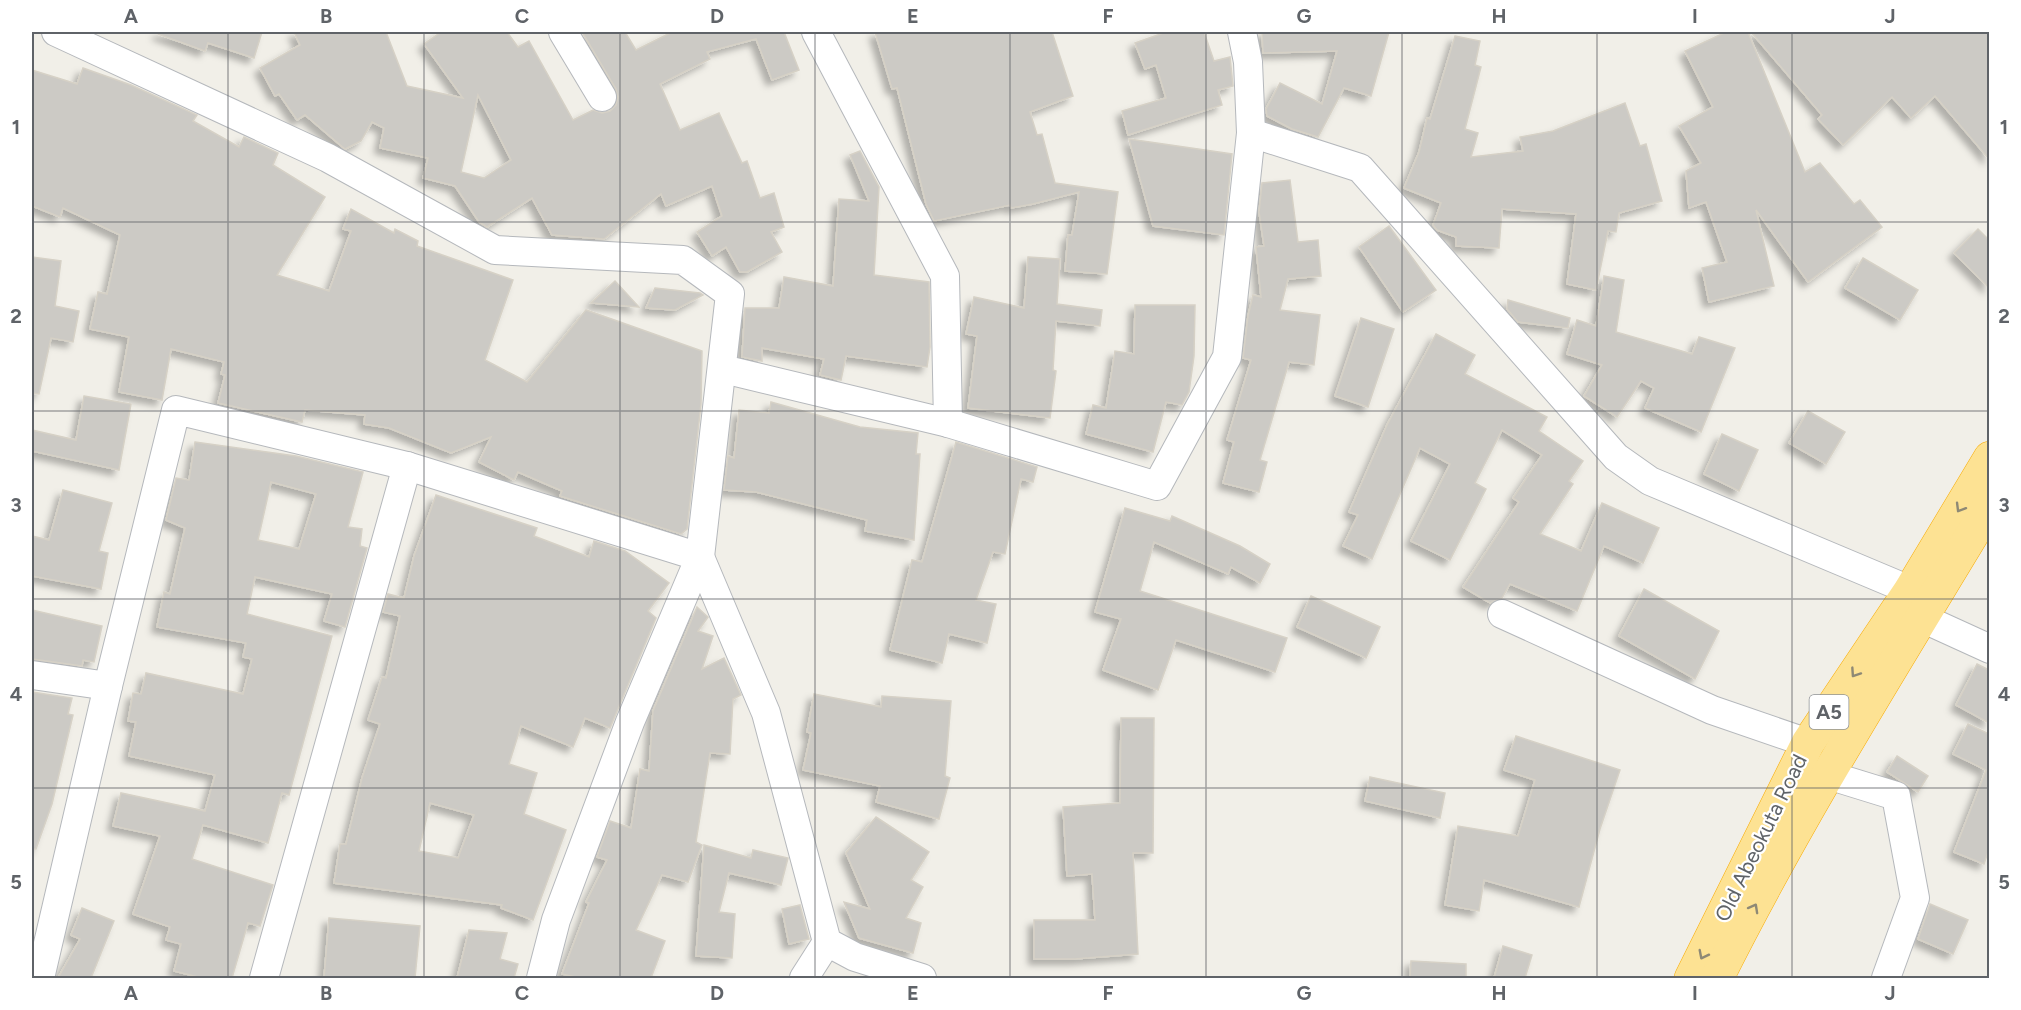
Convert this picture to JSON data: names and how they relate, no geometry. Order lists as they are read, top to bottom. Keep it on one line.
{"streets":{"highway":["A5","Old Abeokuta Road"]},"grid":{"columns":["A","B","C","D","E","F","G","H","I","J"],"rows":["1","2","3","4","5"]}}
